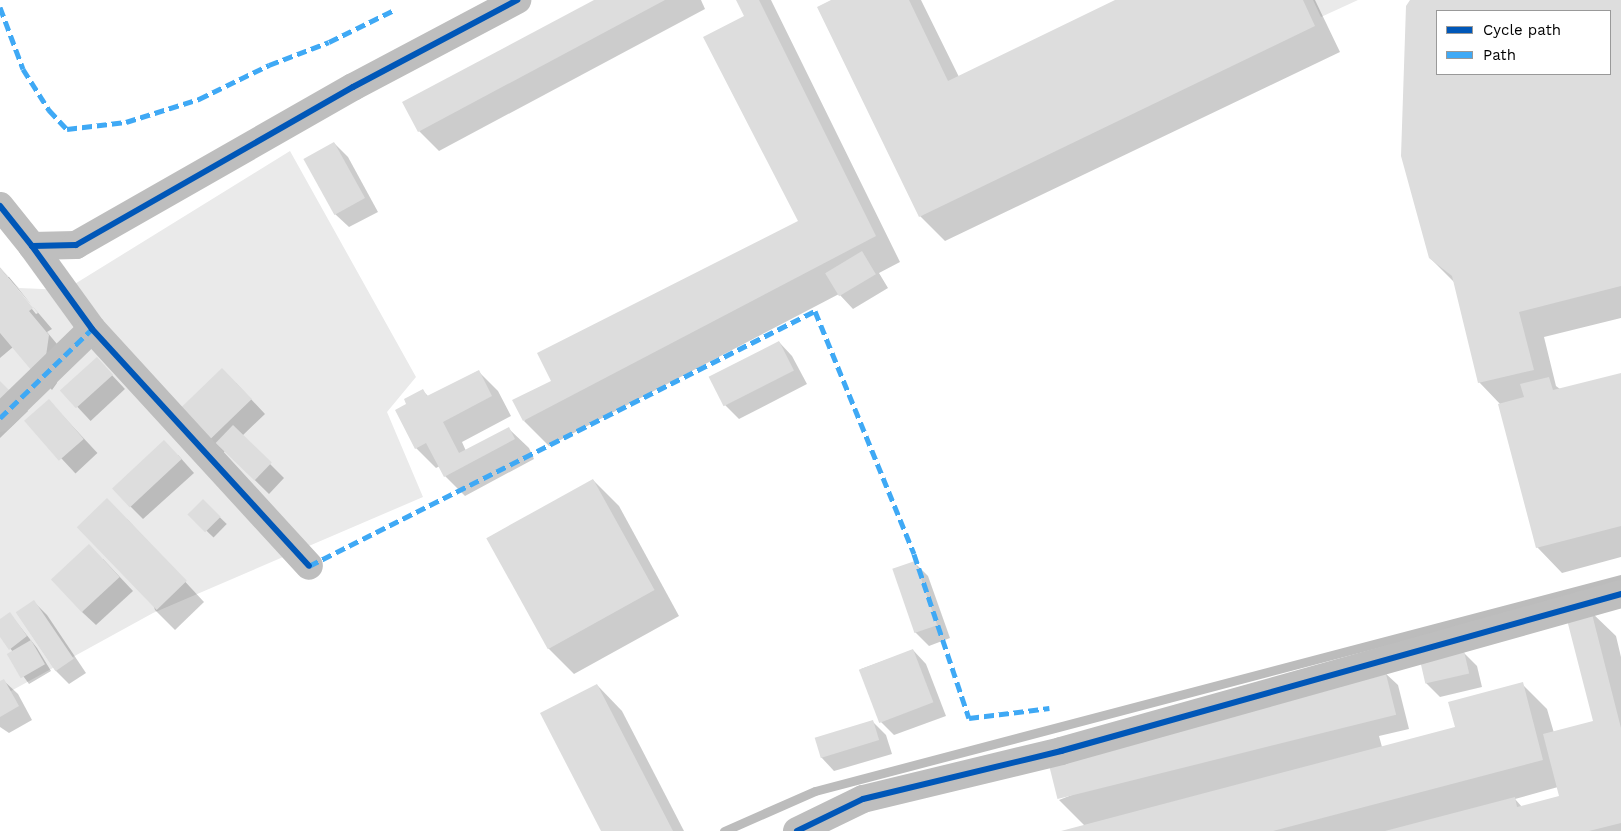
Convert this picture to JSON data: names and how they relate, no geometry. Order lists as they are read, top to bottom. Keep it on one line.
{"legend":["Cycle path","Path"]}
